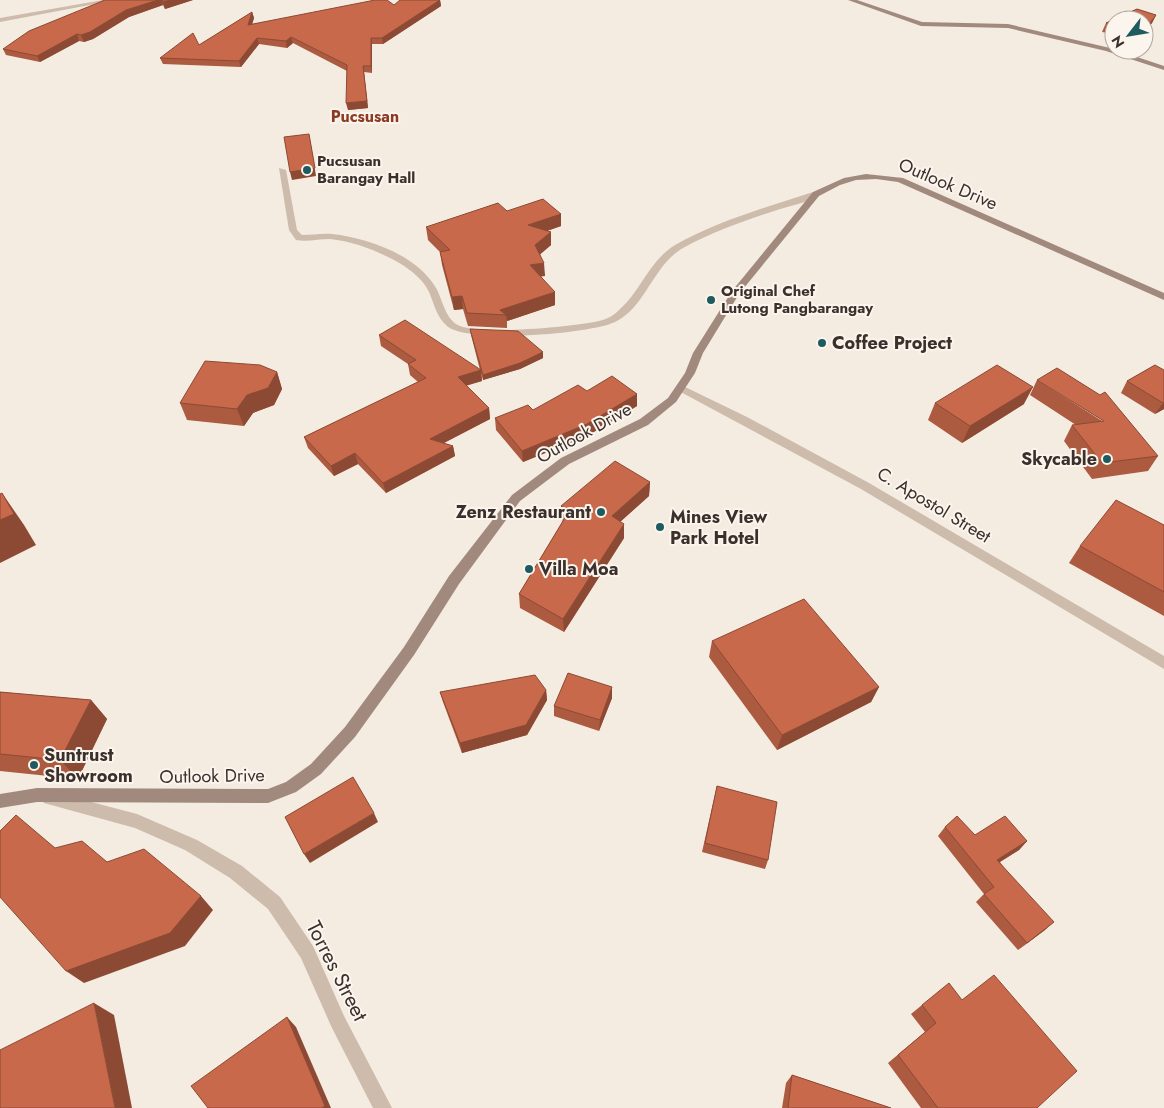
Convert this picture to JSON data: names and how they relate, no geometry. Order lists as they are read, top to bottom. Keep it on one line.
{"streets":{"street":["Outlook Drive","C. Apostol Street","Torres Street"]},"crossings":[["Outlook Drive","C. Apostol Street"],["Outlook Drive","Torres Street"]],"districts":["Pucsusan"],"places":["Pucsusan Barangay Hall","Original Chef Lutong Pangbarangay","Coffee Project","Skycable","Zenz Restaurant","Mines View Park Hotel","Villa Moa","Suntrust Showroom"],"north":"bottom left"}
